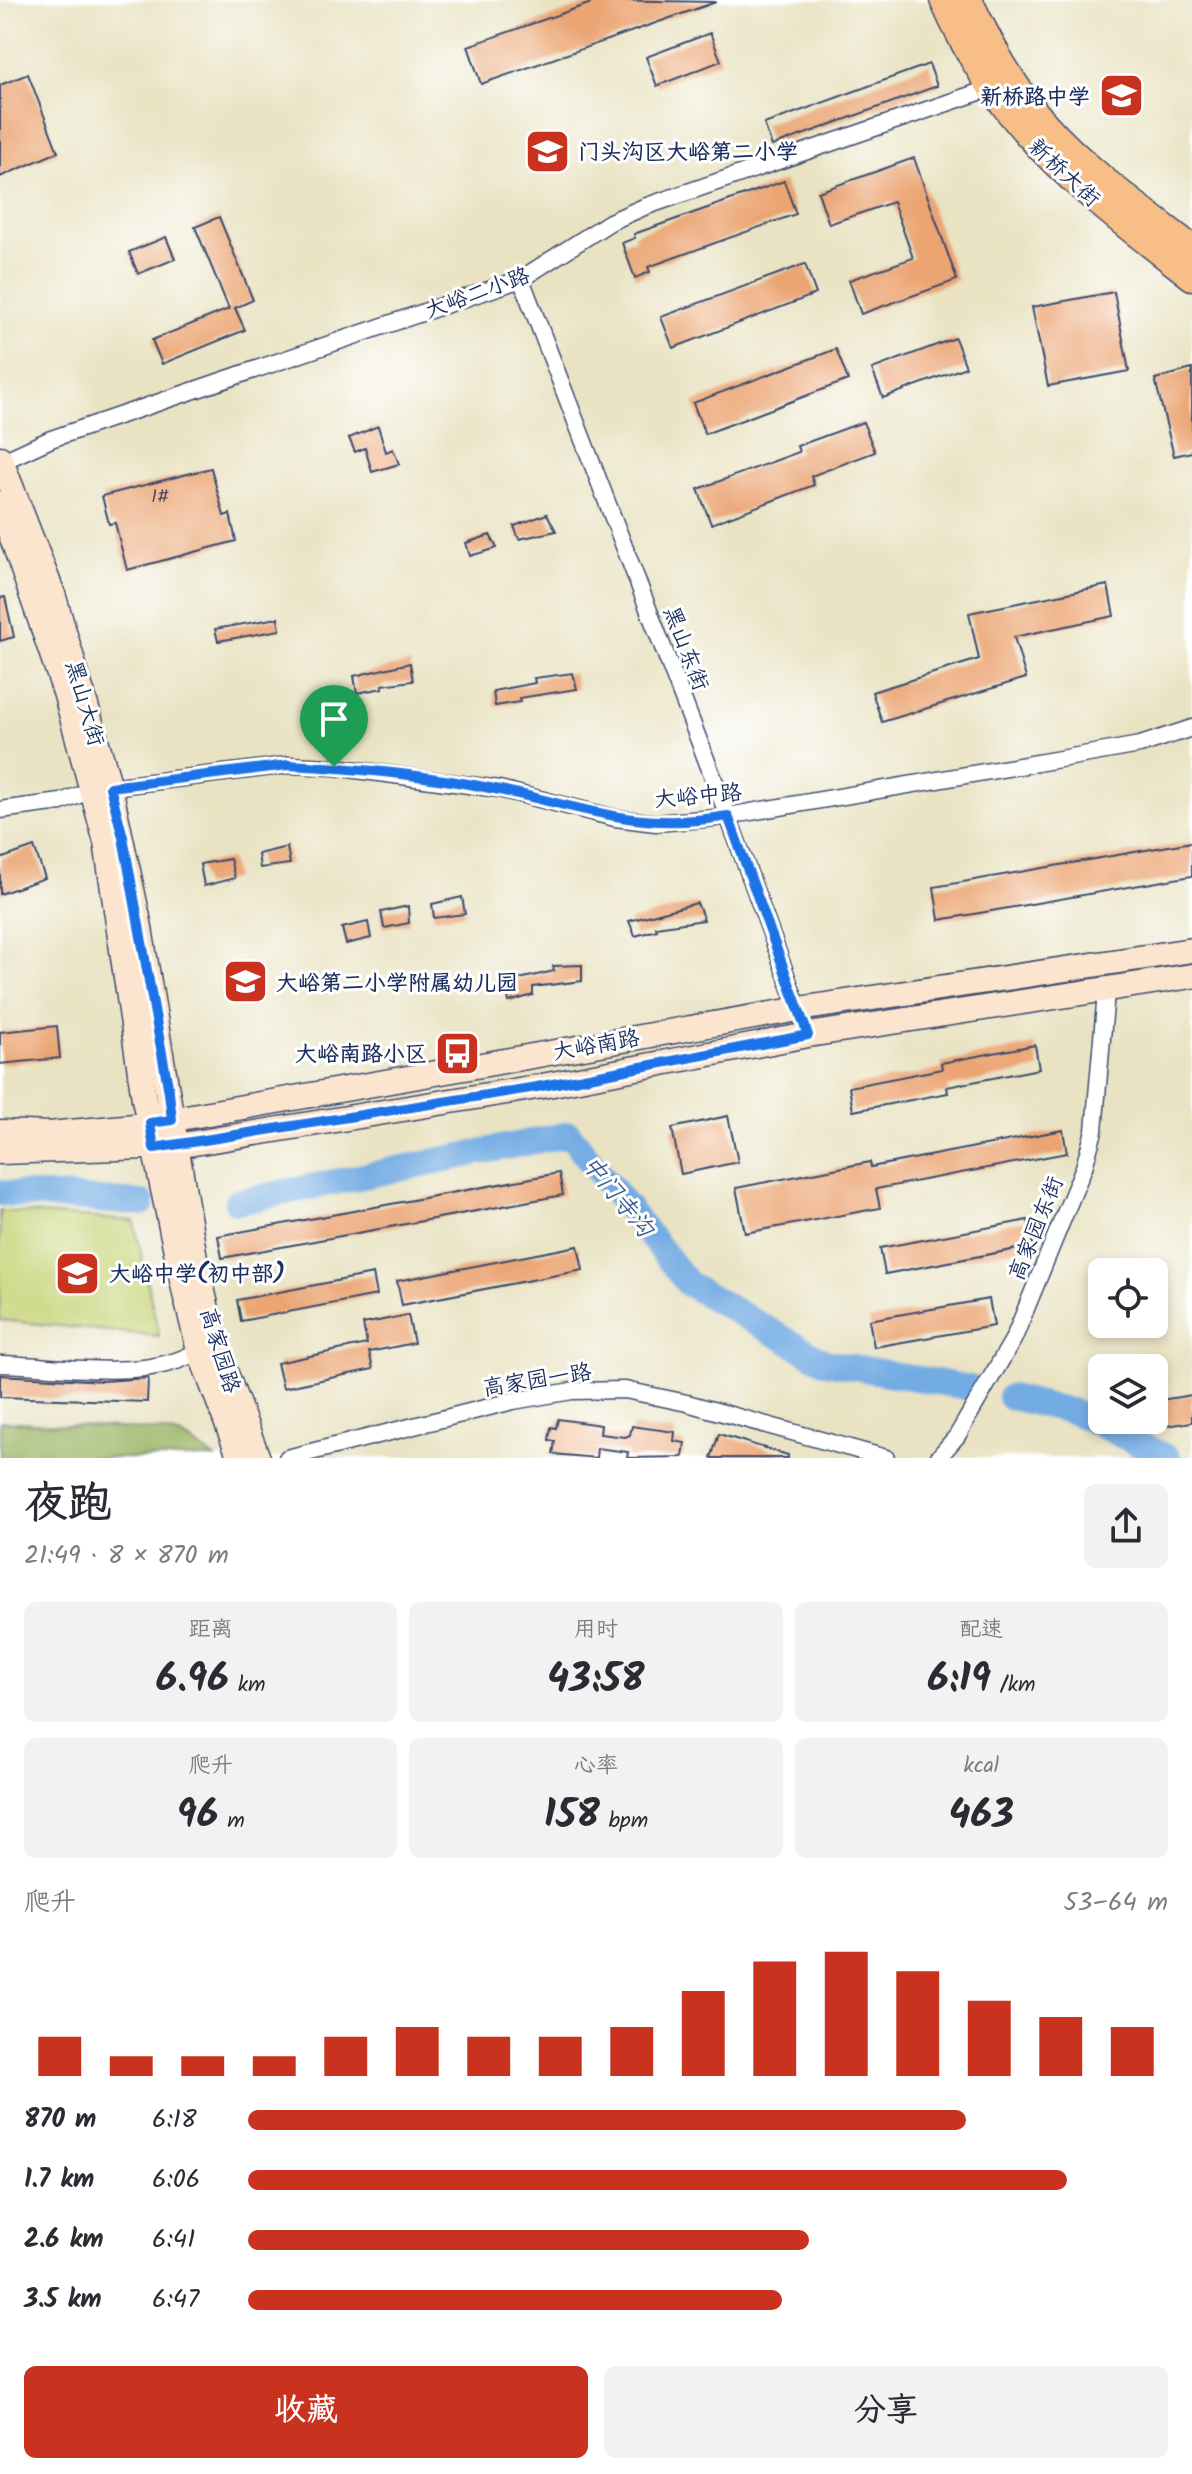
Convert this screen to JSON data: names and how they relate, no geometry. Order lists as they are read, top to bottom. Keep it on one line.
{"streets":{"main road":["新桥大街","黑山大街","大峪南路","高家园路"],"street":["大峪二小路","黑山东街","大峪中路","高家园东街","高家园一路"]},"crossings":[["新桥大街","大峪二小路"],["大峪二小路","黑山东街"],["大峪二小路","黑山大街"],["黑山东街","大峪中路"],["黑山东街","大峪南路"],["黑山大街","大峪中路"],["黑山大街","大峪南路"],["黑山大街","高家园路"],["大峪南路","高家园东街"],["大峪南路","高家园路"]],"water":["中门寺沟"],"places":{"school or university":["新桥路中学","门头沟区大峪第二小学","大峪第二小学附属幼儿园","大峪中学(初中部)"],"bus stop":["大峪南路小区"]},"house_numbers":["1#"],"page":{"heading":["夜跑","21:49 · 8 × 870 m"],"stats":[["距离","6.96 km"],["用时","43:58"],["配速","6:19 /km"],["爬升","96 m"],["心率","158 bpm"],["kcal","463"]],"chart":["爬升","53–64 m"],"list":[{"name":"870 m","note":"6:18"},{"name":"1.7 km","note":"6:06"},{"name":"2.6 km","note":"6:41"},{"name":"3.5 km","note":"6:47"}],"buttons":["收藏","分享"]}}
